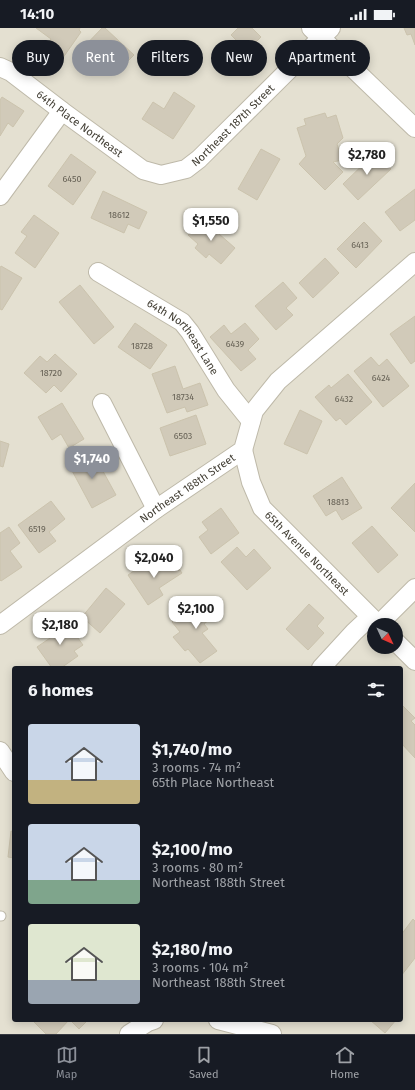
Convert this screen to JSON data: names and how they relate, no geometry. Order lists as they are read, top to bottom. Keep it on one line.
{"streets":{"street":["64th Place Northeast","Northeast 187th Street","64th Northeast Lane","Northeast 188th Street","65th Avenue Northeast"]},"crossings":[["64th Place Northeast","Northeast 187th Street"],["64th Northeast Lane","Northeast 188th Street"],["Northeast 188th Street","65th Avenue Northeast"]],"house_numbers":["6450","18612","6413","6439","18728","18720","6424","18734","6432","6503","18813","6519"],"north":"bottom right","page":{"status":"14:10","chip":["Buy","Rent","Filters","New","Apartment"],"price":["$2,780","$1,550","$1,740","$2,040","$2,100","$2,180"],"heading":"6 homes","list":[{"name":"$1,740/mo","note":"3 rooms · 74 m² · 65th Place Northeast"},{"name":"$2,100/mo","note":"3 rooms · 80 m² · Northeast 188th Street"},{"name":"$2,180/mo","note":"3 rooms · 104 m² · Northeast 188th Street"}],"tabs":["Map","Saved","Home"]}}
